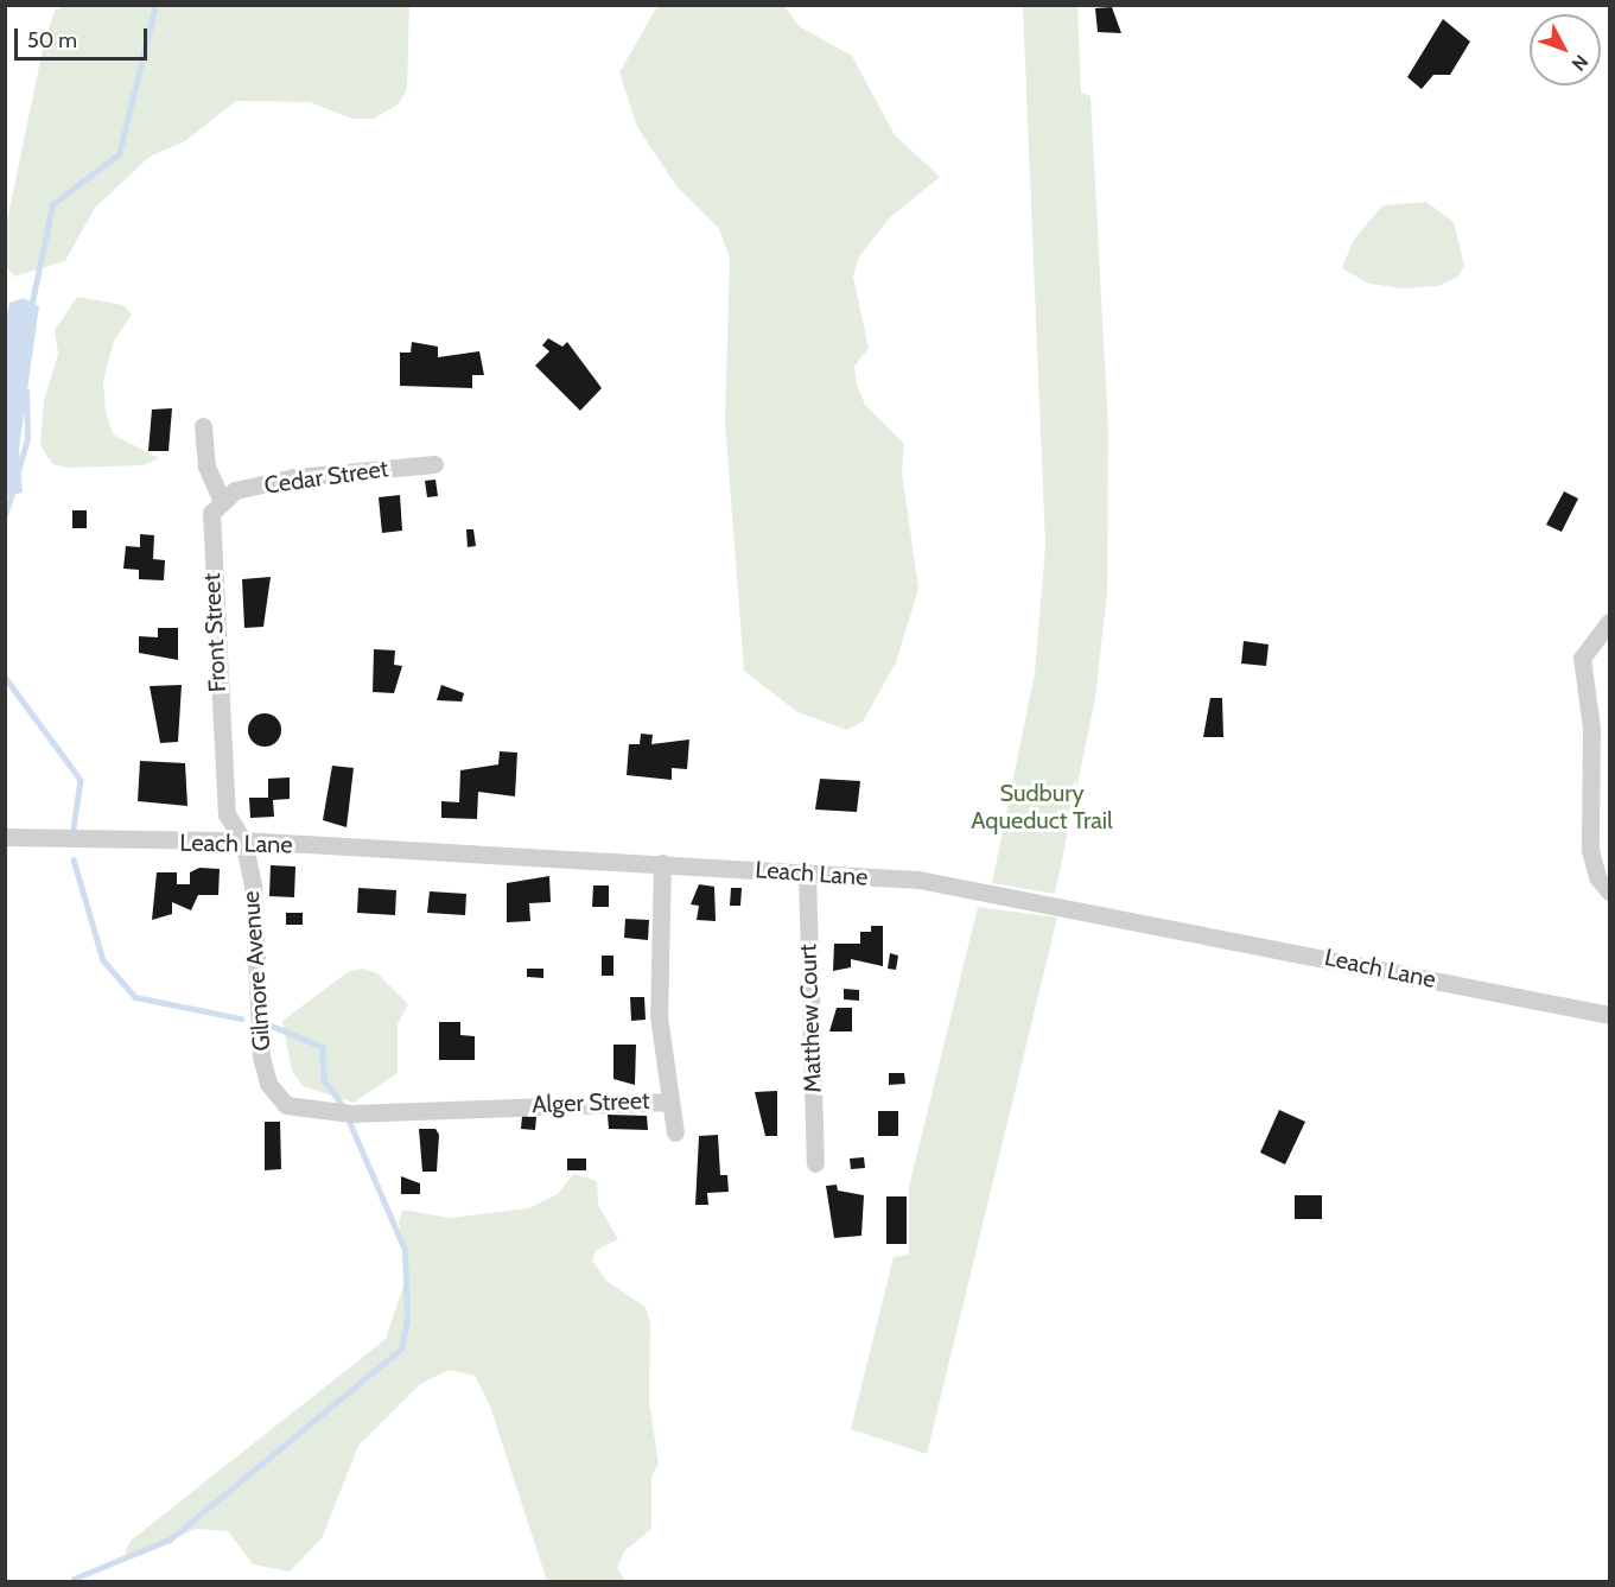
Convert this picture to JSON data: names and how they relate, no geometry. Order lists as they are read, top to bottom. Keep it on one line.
{"streets":{"street":["Cedar Street","Front Street","Leach Lane","Gilmore Avenue","Matthew Court","Alger Street"]},"crossings":[["Cedar Street","Front Street"],["Front Street","Leach Lane"],["Front Street","Gilmore Avenue"],["Leach Lane","Gilmore Avenue"],["Leach Lane","Matthew Court"],["Leach Lane","Alger Street"],["Gilmore Avenue","Alger Street"]],"parks":["Sudbury Aqueduct Trail"],"scale_bar":"50 m","north":"bottom right"}
